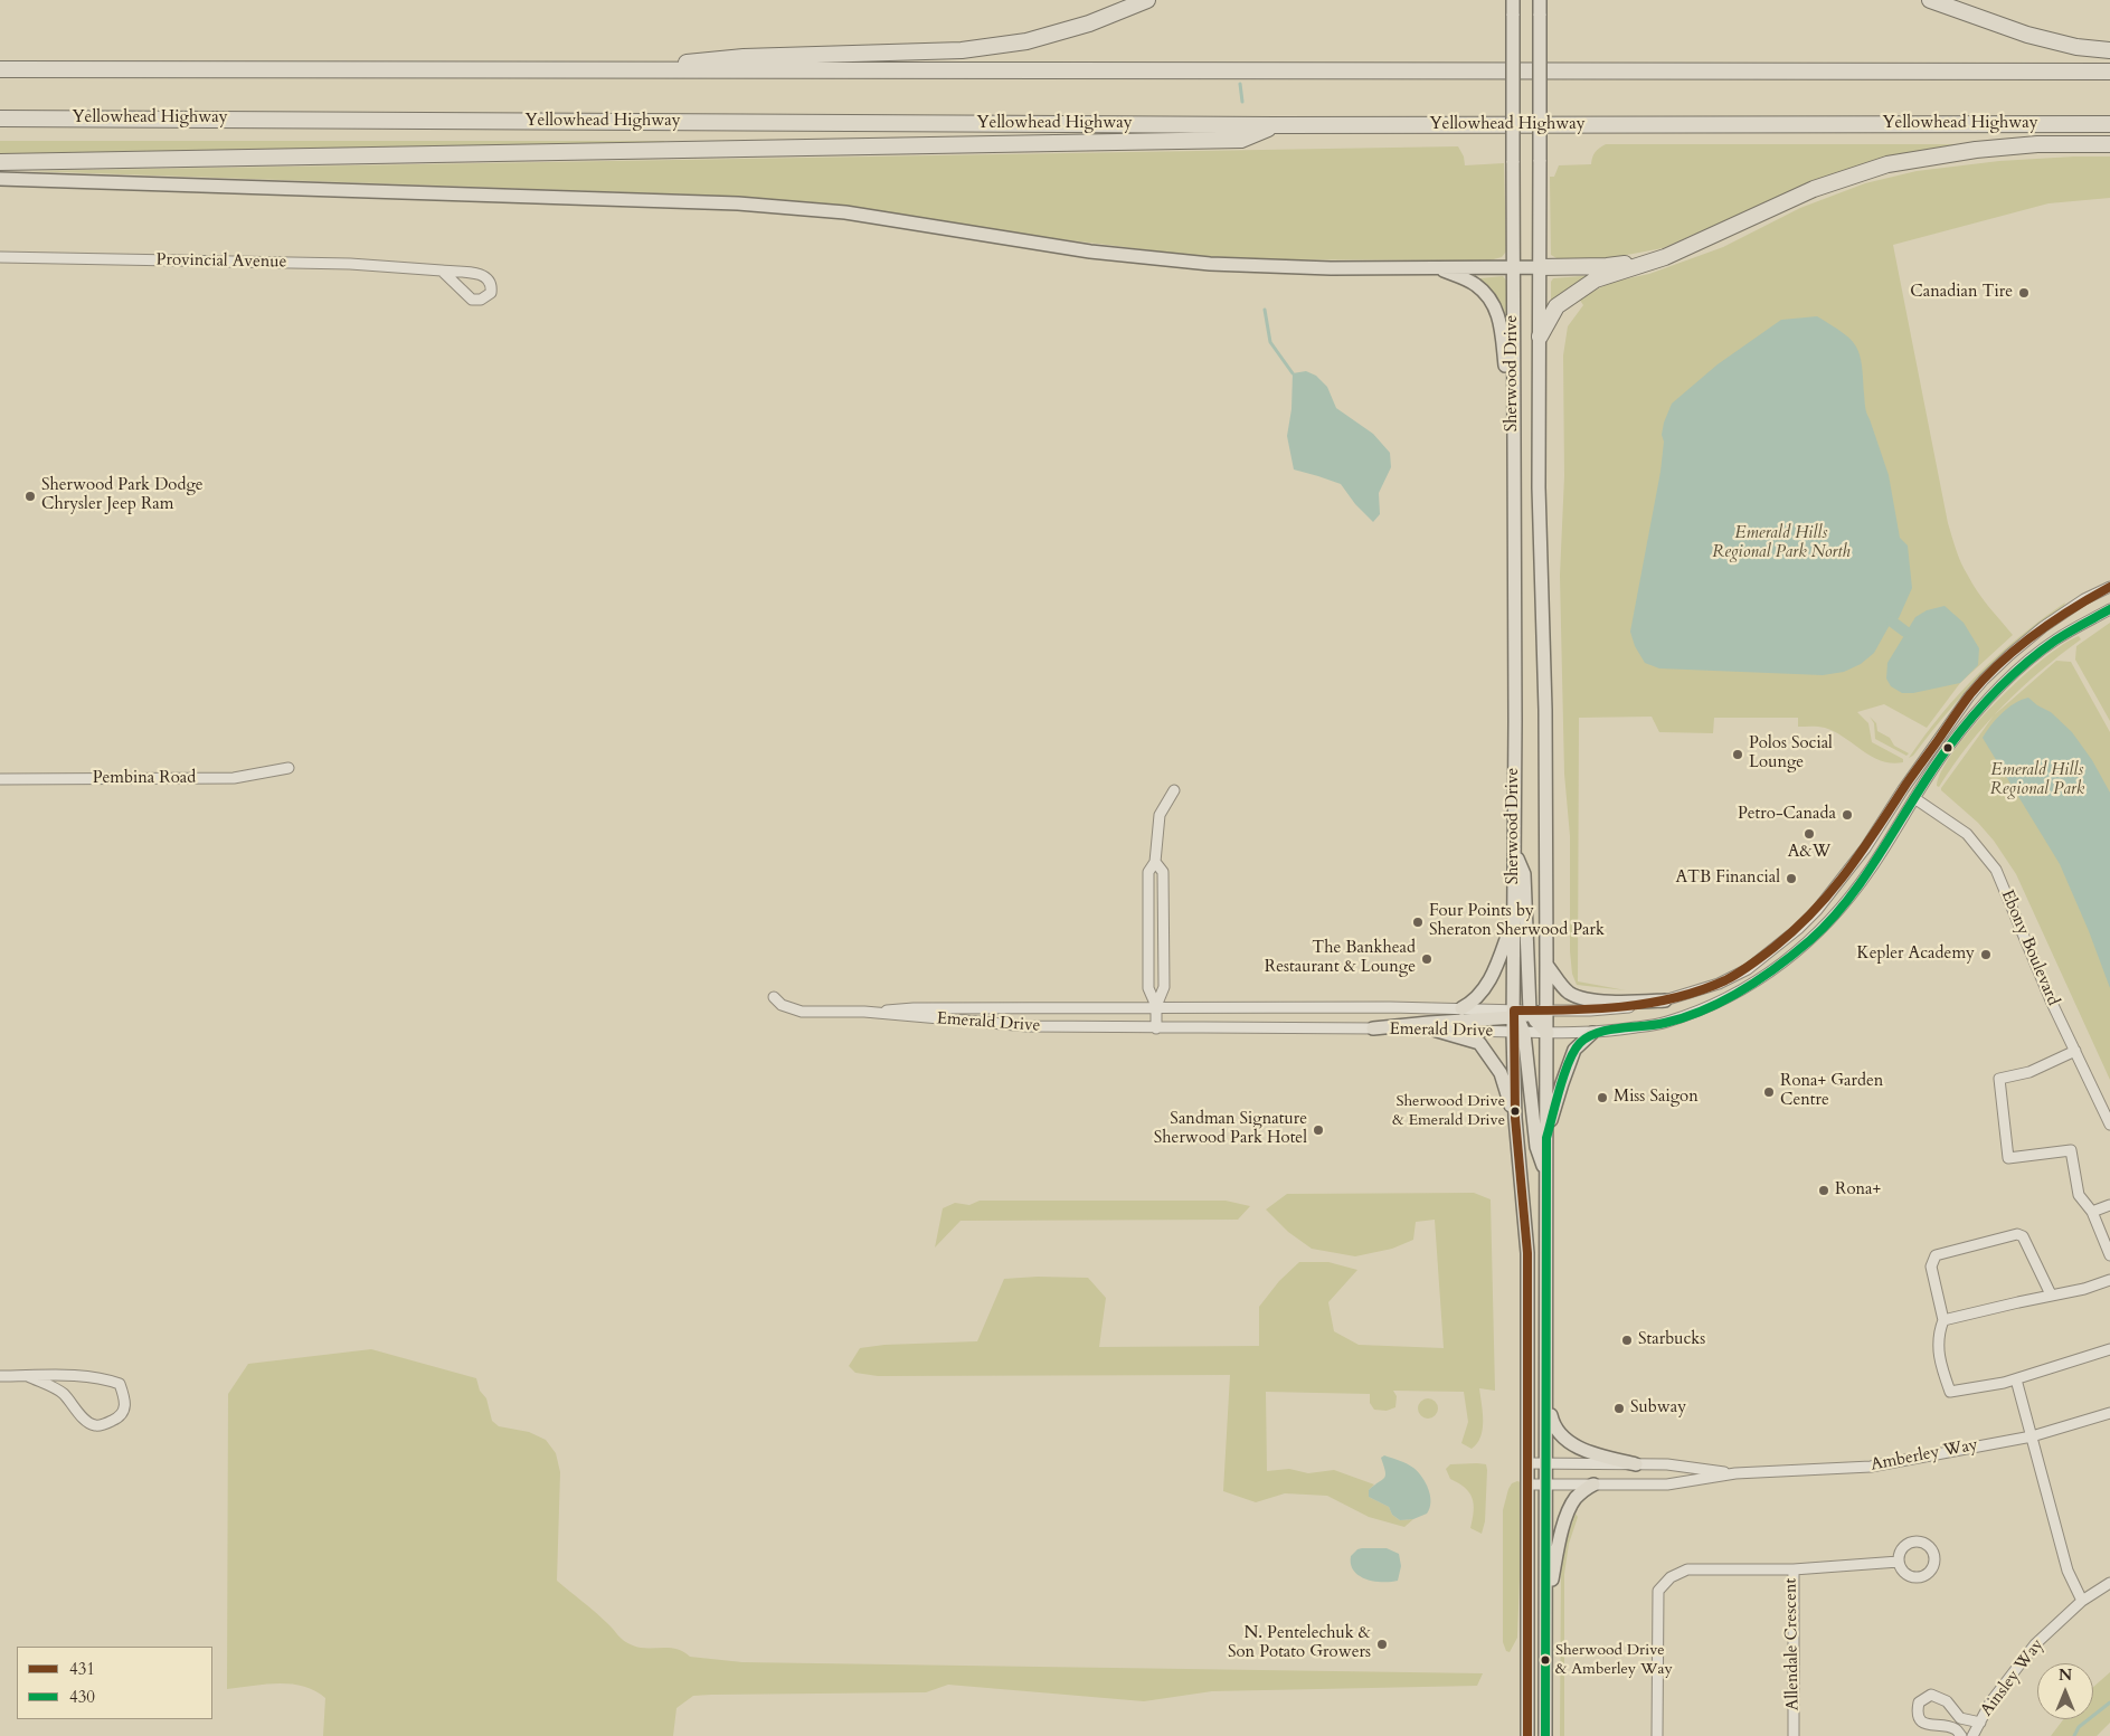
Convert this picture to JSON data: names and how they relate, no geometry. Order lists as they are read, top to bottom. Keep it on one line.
{"streets":{"highway":["Yellowhead Highway"],"main road":["Sherwood Drive"],"street":["Provincial Avenue","Pembina Road","Ebony Boulevard","Emerald Drive","Amberley Way","Allendale Crescent","Ainsley Way"]},"crossings":[["Sherwood Drive","Emerald Drive"],["Sherwood Drive","Amberley Way"],["Ebony Boulevard","Emerald Drive"]],"parks":["Emerald Hills Regional Park North","Emerald Hills Regional Park"],"places":["Canadian Tire","Sherwood Park Dodge Chrysler Jeep Ram","Polos Social Lounge","Petro-Canada","A&W","ATB Financial","Four Points by Sheraton Sherwood Park","Kepler Academy","The Bankhead Restaurant & Lounge","Rona+ Garden Centre","Miss Saigon","Sherwood Drive & Emerald Drive","Sandman Signature Sherwood Park Hotel","Rona+","Starbucks","Subway","N. Pentelechuk & Son Potato Growers","Sherwood Drive & Amberley Way"],"lines":["transit line 431","transit line 430"],"legend":["431","430"],"north":"top"}
